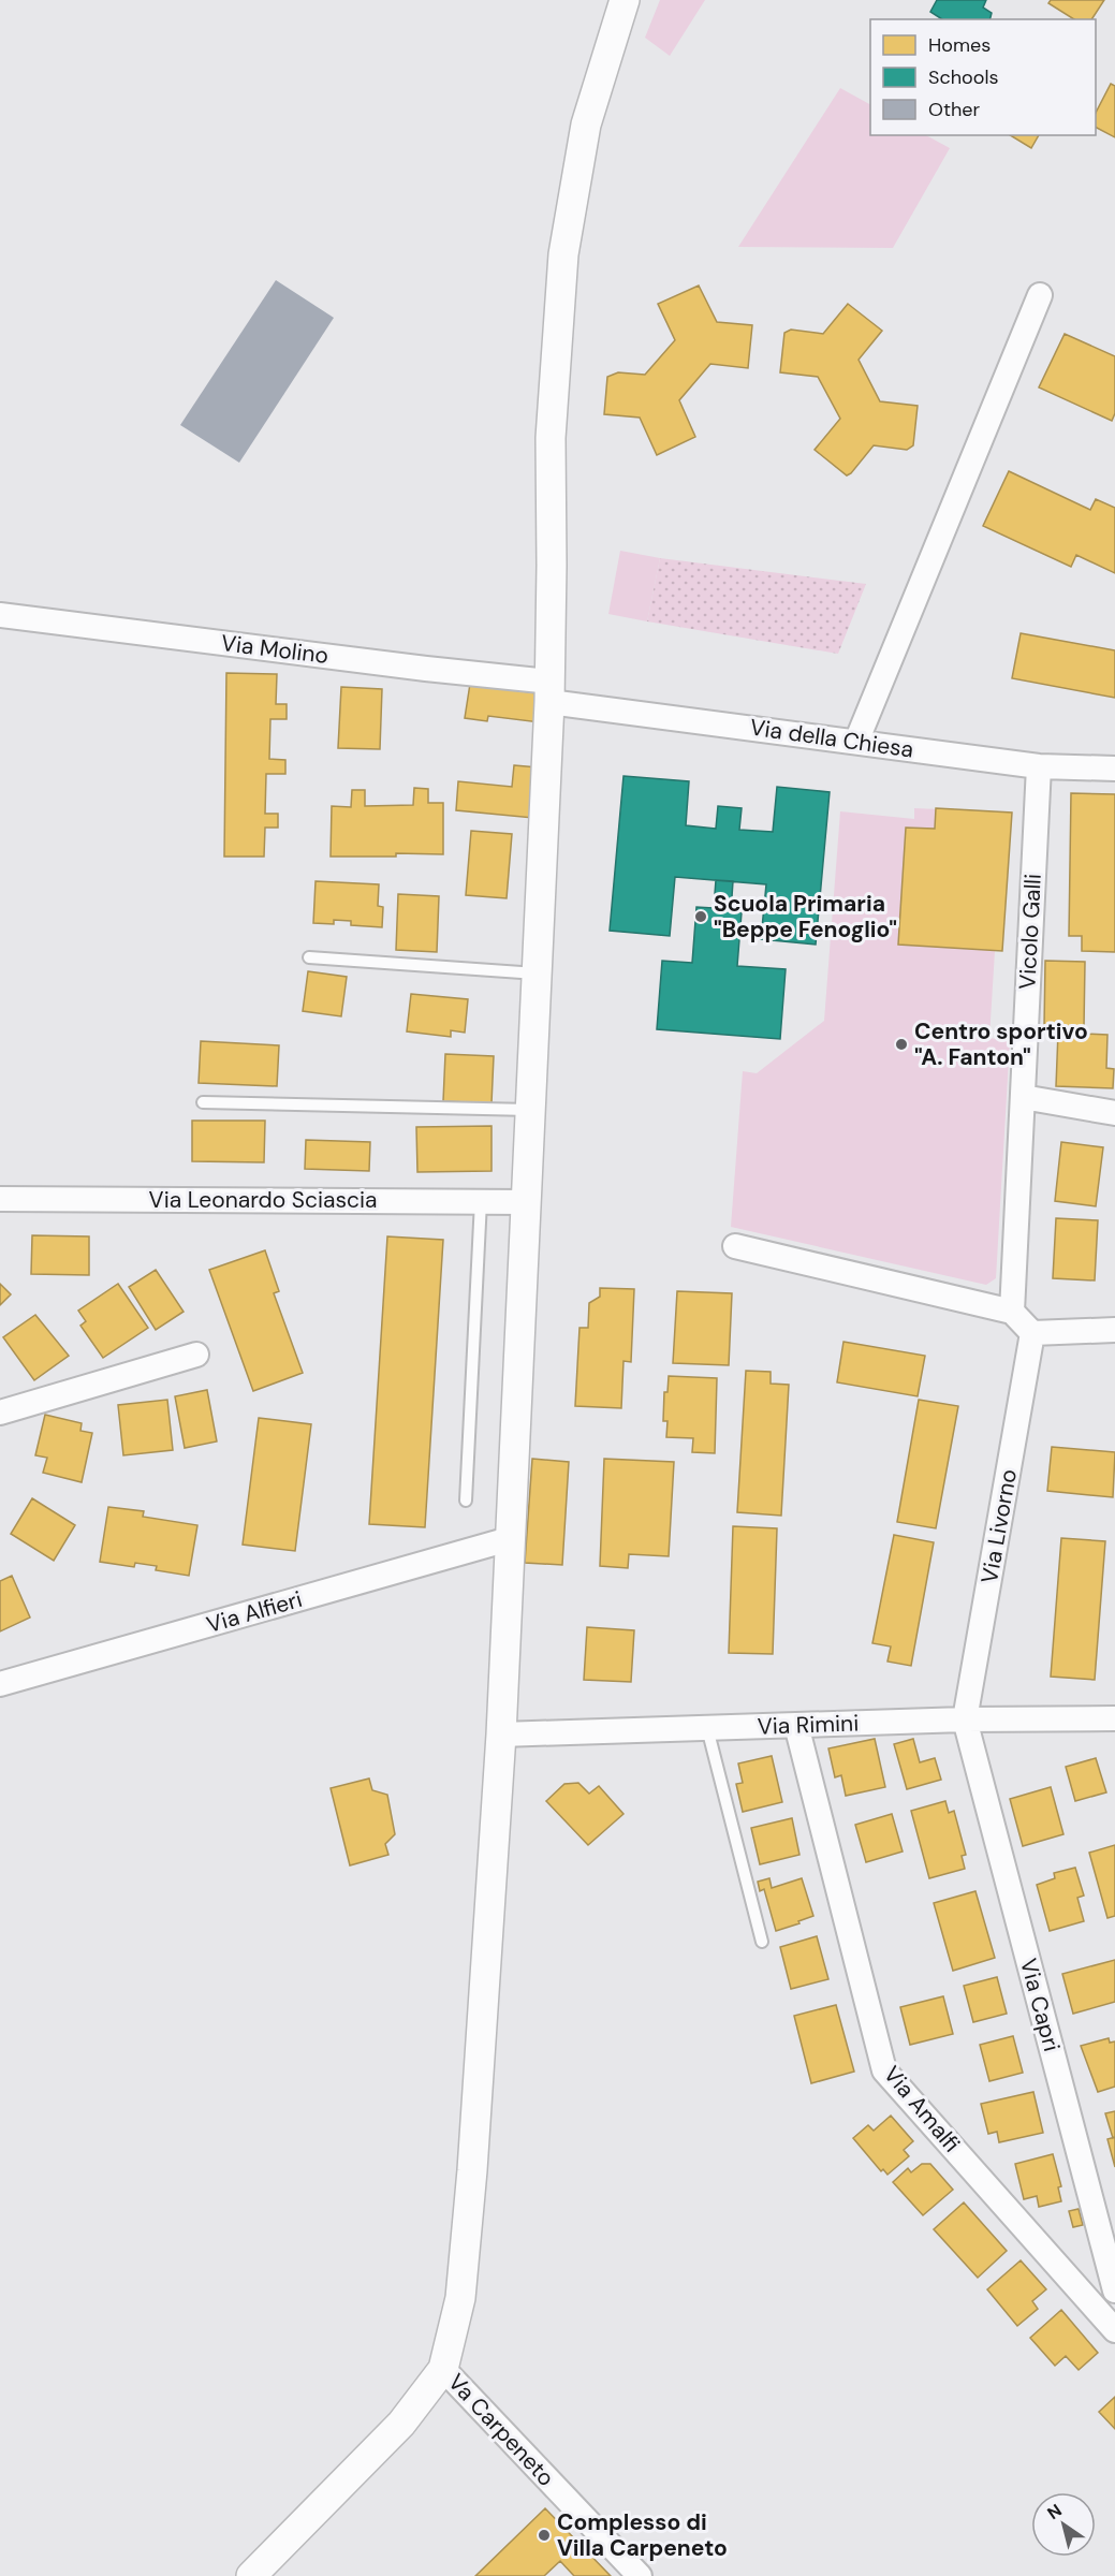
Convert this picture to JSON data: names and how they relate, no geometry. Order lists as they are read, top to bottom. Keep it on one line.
{"streets":{"street":["Via Molino","Via della Chiesa","Vicolo Galli","Via Leonardo Sciascia","Via Livorno","Via Alfieri","Via Rimini","Via Capri","Via Amalfi","Va Carpeneto"]},"crossings":[["Via Molino","Via della Chiesa"],["Via della Chiesa","Vicolo Galli"],["Via Livorno","Via Rimini"],["Via Livorno","Via Capri"],["Via Rimini","Via Capri"],["Via Rimini","Via Amalfi"]],"places":["Scuola Primaria \"Beppe Fenoglio\"","Centro sportivo \"A. Fanton\"","Complesso di Villa Carpeneto"],"legend":["Homes","Schools","Other"],"north":"top left"}
